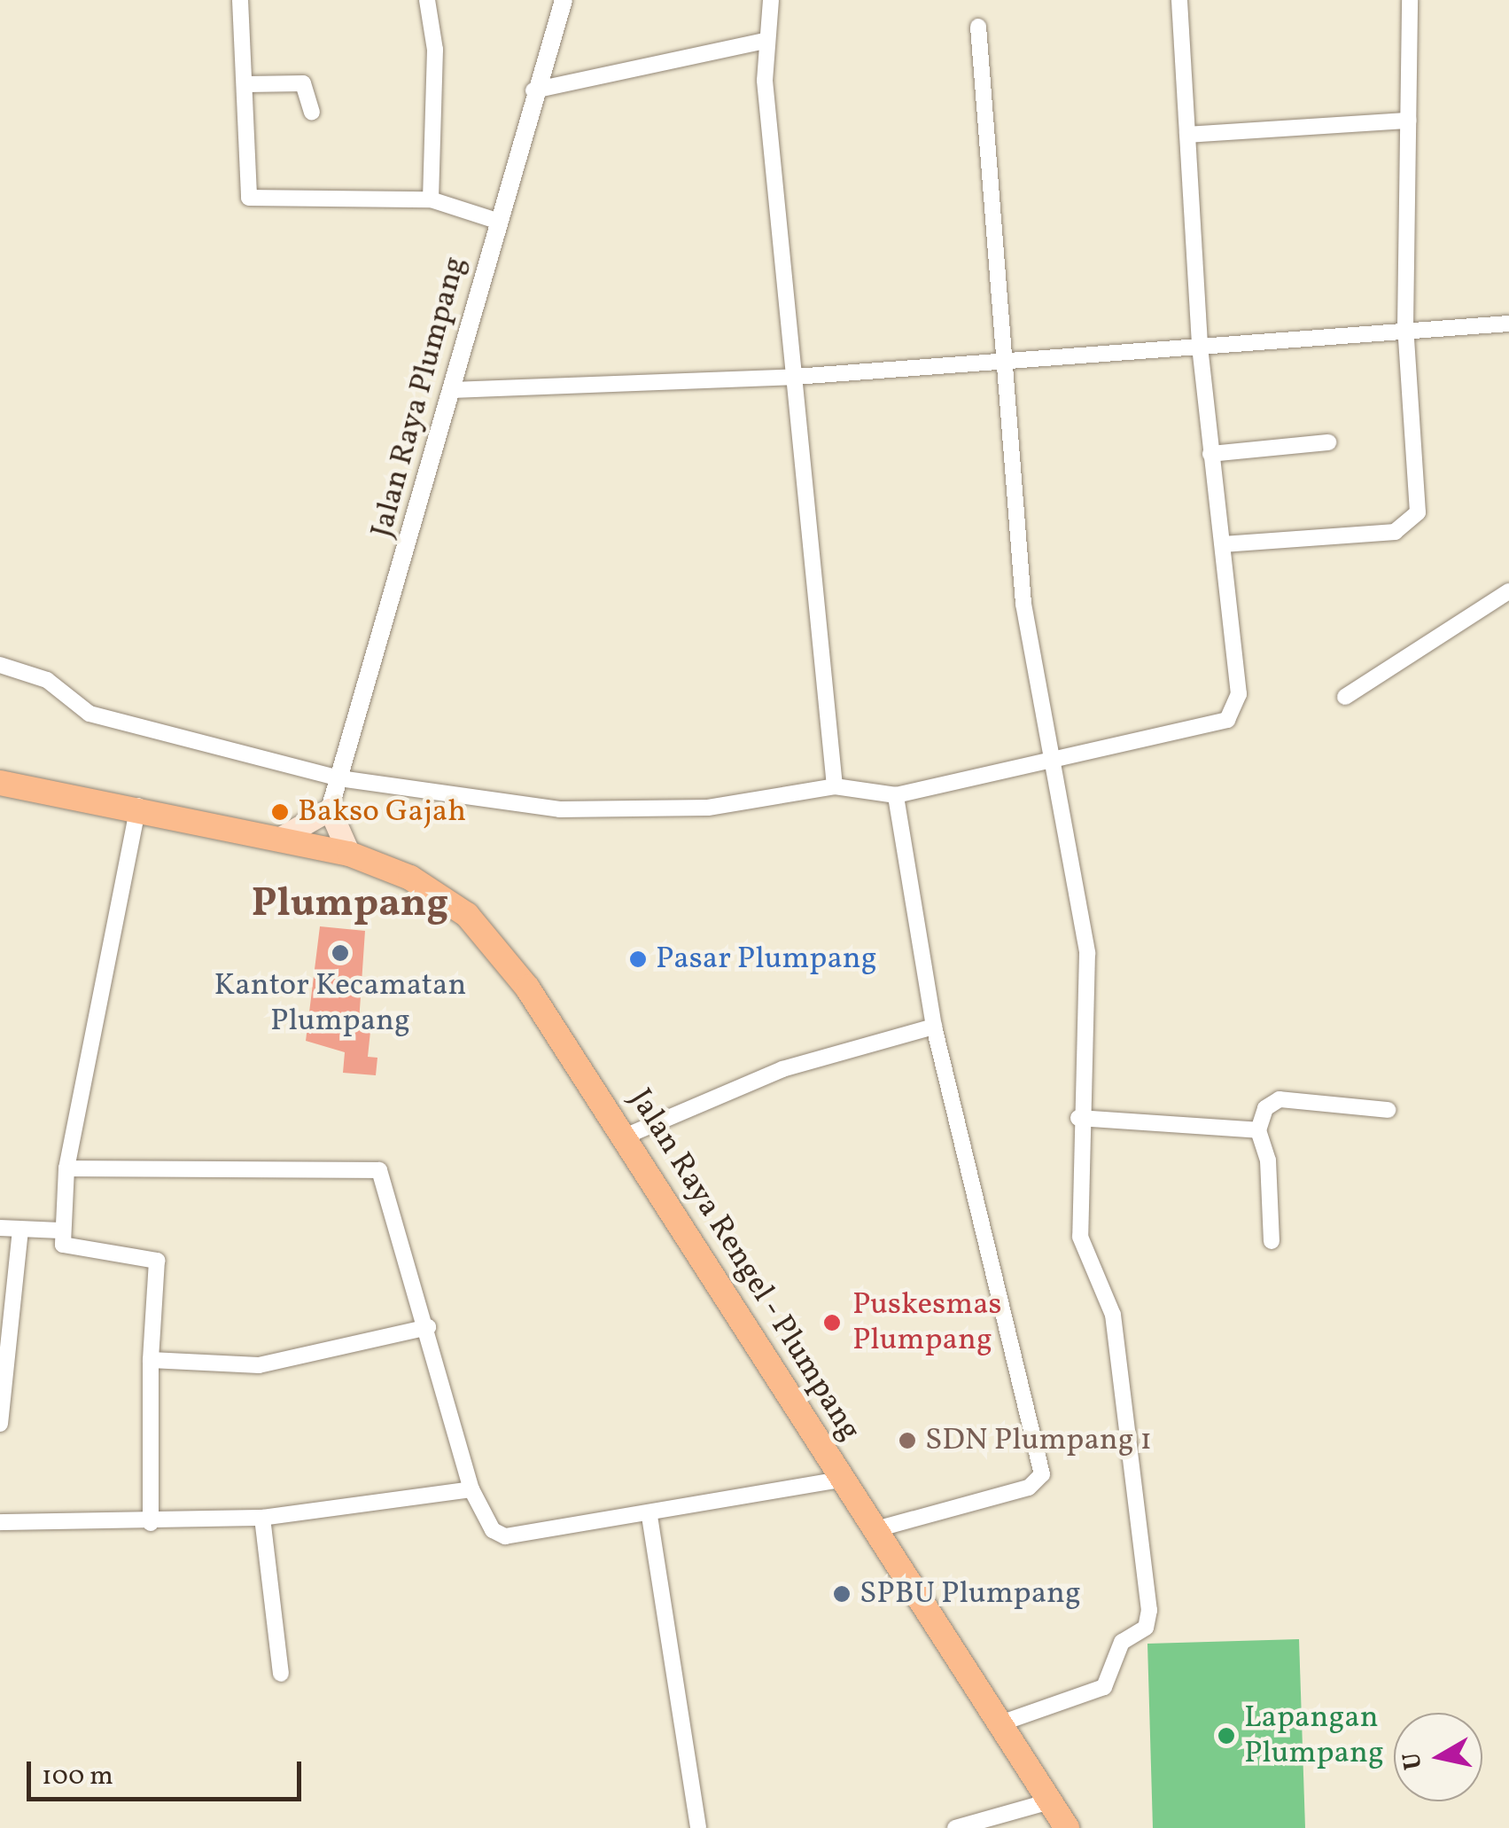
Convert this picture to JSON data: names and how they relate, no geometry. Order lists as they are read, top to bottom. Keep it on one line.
{"streets":{"main road":["Jalan Raya Rengel - Plumpang"],"street":["Jalan Raya Plumpang"]},"districts":["Plumpang"],"places":["Bakso Gajah","Kantor Kecamatan Plumpang","Pasar Plumpang","Puskesmas Plumpang","SDN Plumpang 1","SPBU Plumpang","Lapangan Plumpang"],"scale_bar":"100 m","north":"left"}
